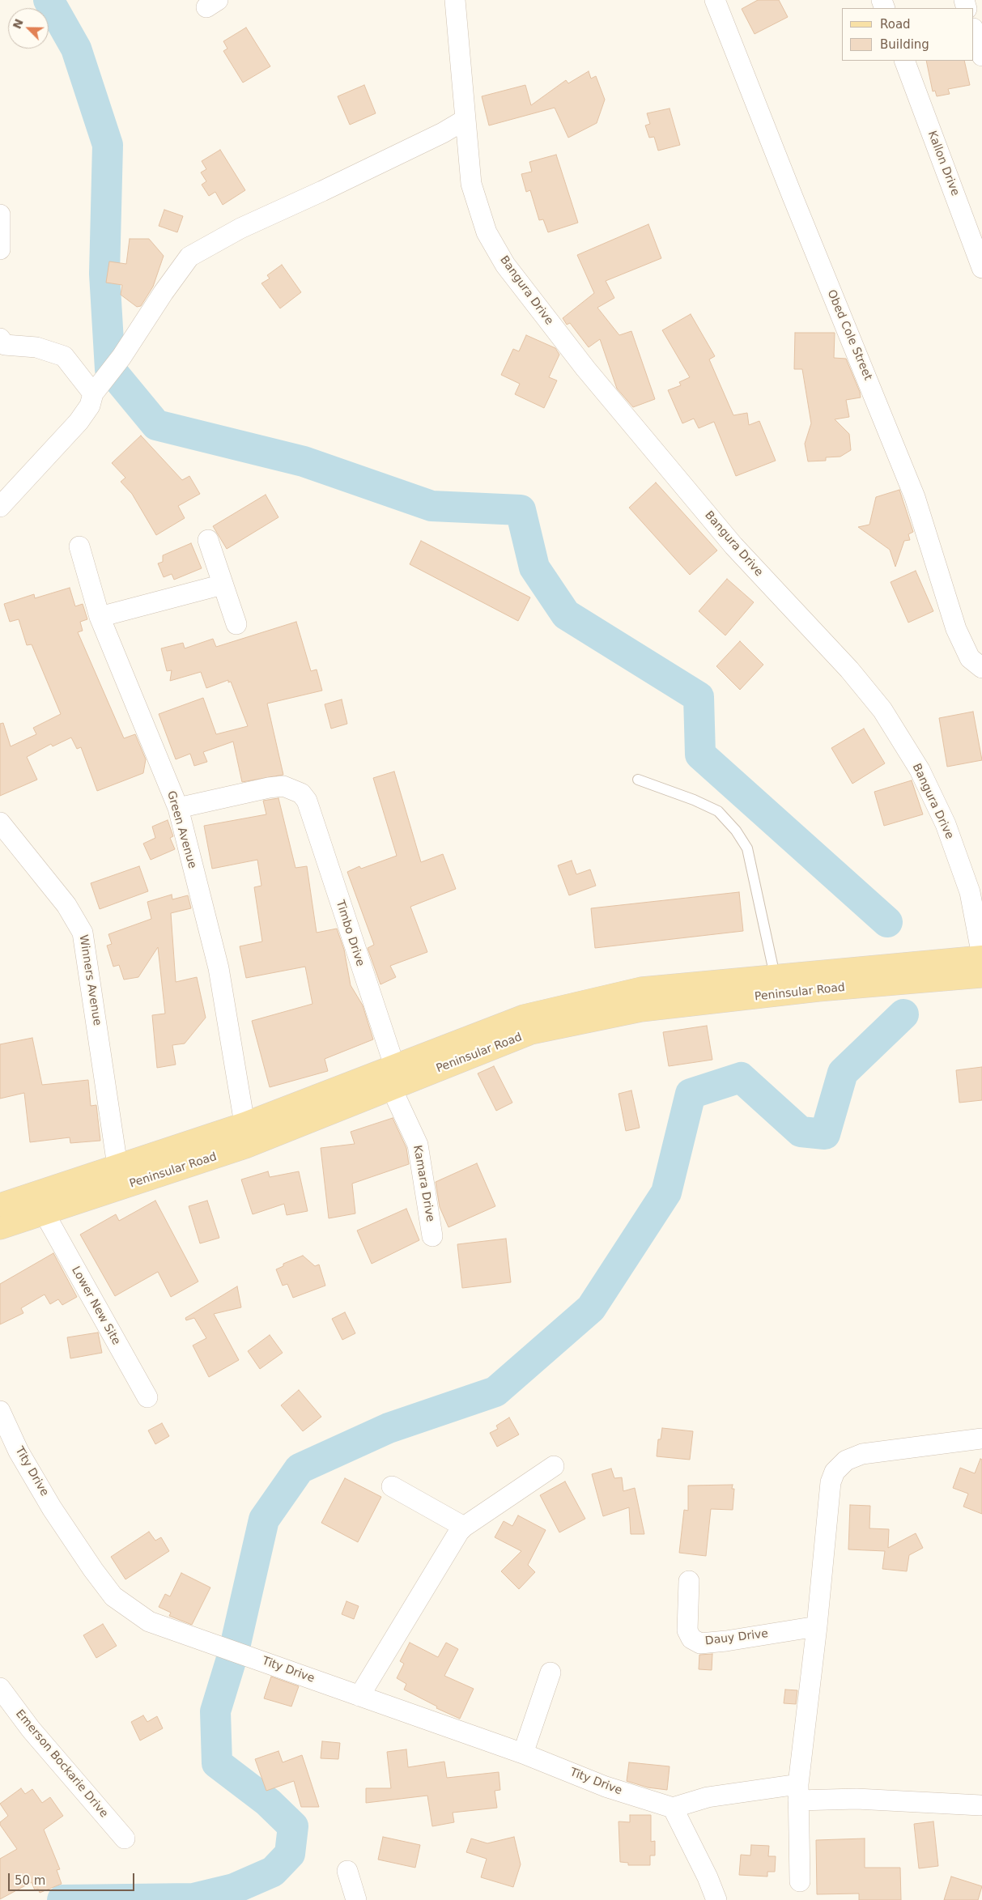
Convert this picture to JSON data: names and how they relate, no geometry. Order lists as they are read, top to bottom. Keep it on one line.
{"streets":{"main road":["Peninsular Road"],"street":["Kallon Drive","Bangura Drive","Obed Cole Street","Green Avenue","Timbo Drive","Winners Avenue","Kamara Drive","Lower New Site","Tity Drive","Dauy Drive","Emerson Bockarie Drive"]},"crossings":[["Bangura Drive","Peninsular Road"],["Green Avenue","Timbo Drive"],["Green Avenue","Peninsular Road"],["Timbo Drive","Peninsular Road"],["Winners Avenue","Peninsular Road"],["Peninsular Road","Kamara Drive"],["Peninsular Road","Lower New Site"]],"legend":["Road","Building"],"scale_bar":"50 m","north":"top left"}
